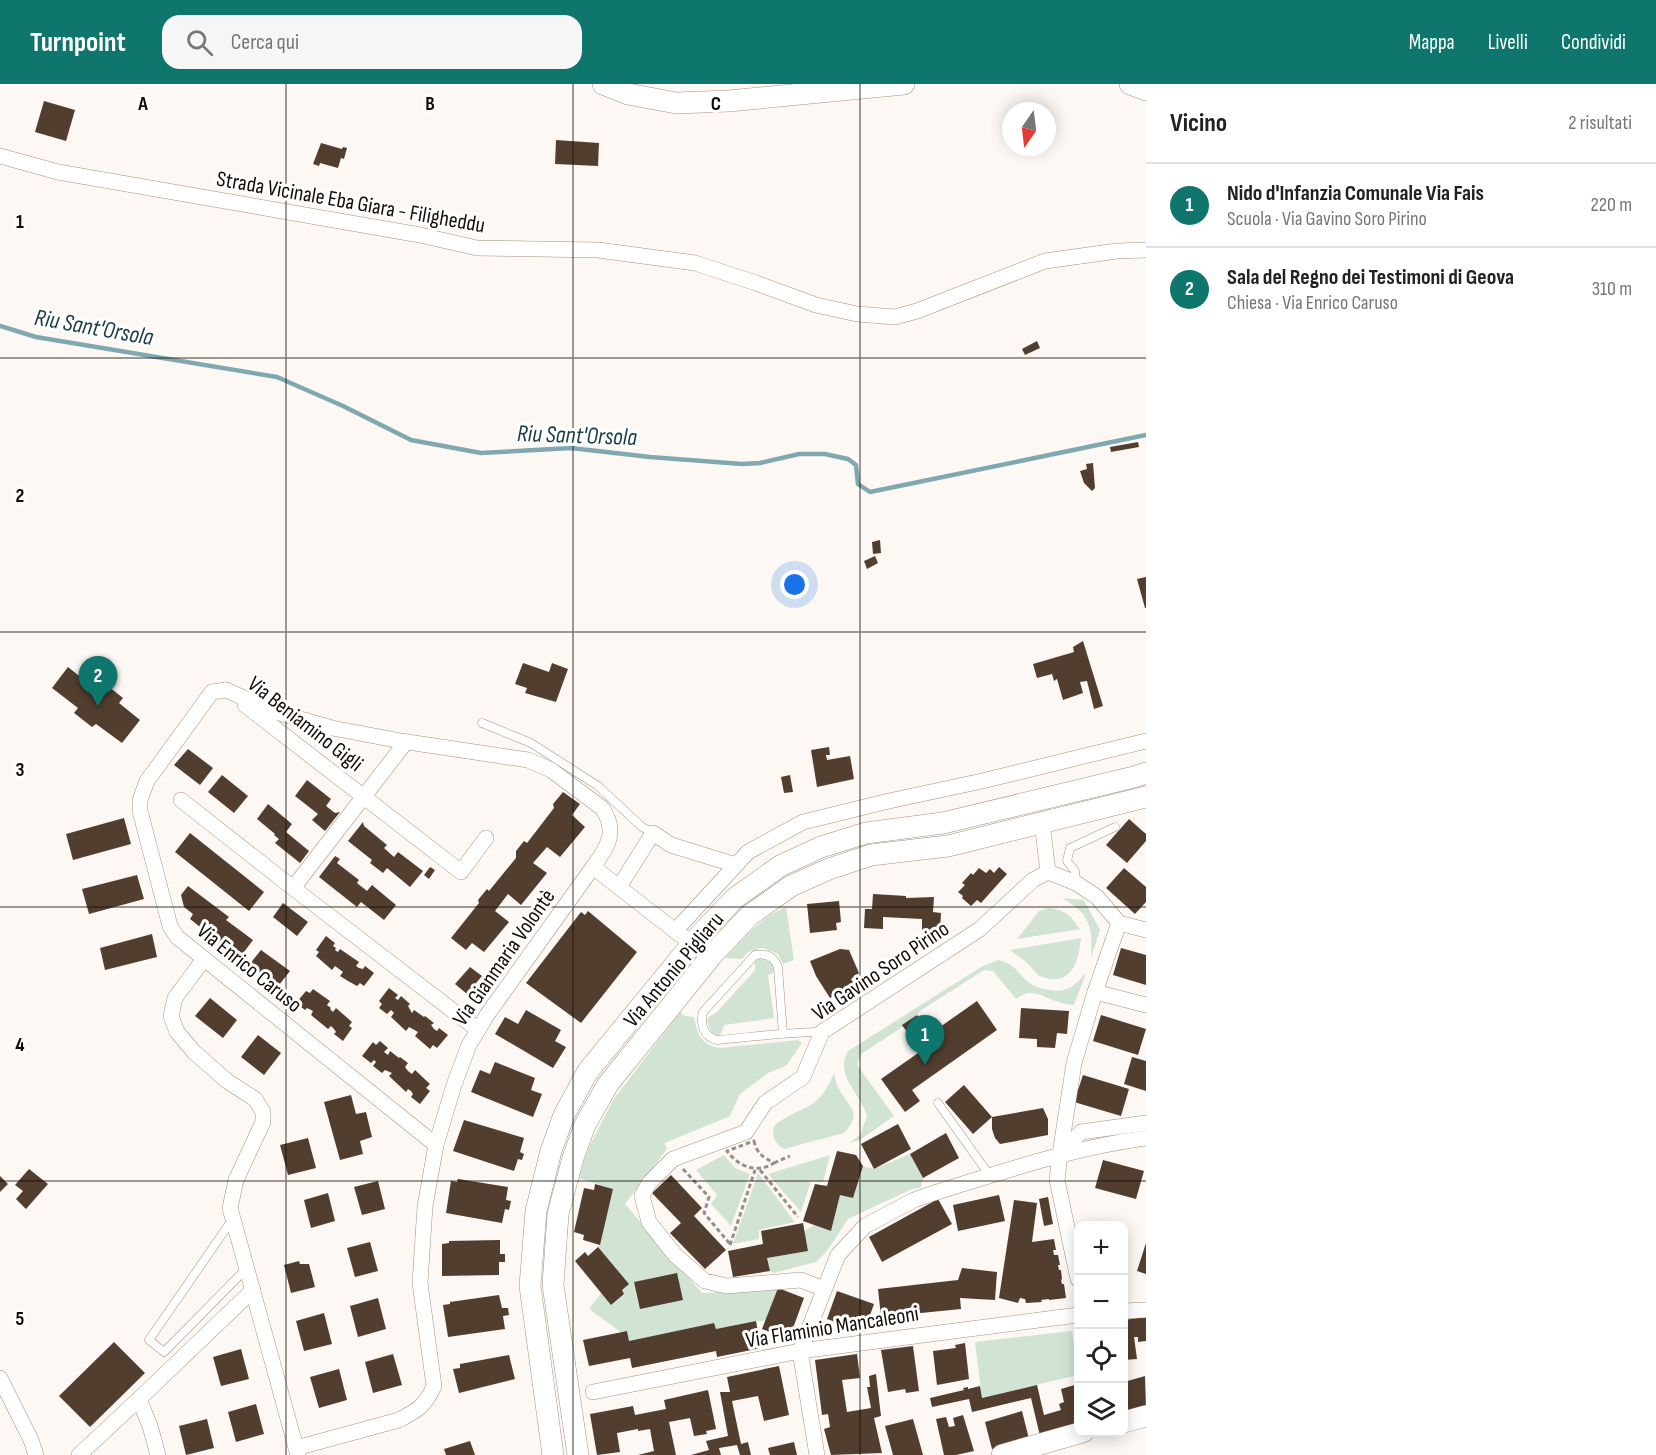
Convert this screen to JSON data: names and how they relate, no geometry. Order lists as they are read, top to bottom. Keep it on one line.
{"streets":{"main road":["Via Antonio Pigliaru"],"street":["Strada Vicinale Eba Giara - Filigheddu","Via Beniamino Gigli","Via Gianmaria Volontè","Via Enrico Caruso","Via Gavino Soro Pirino","Via Flaminio Mancaleoni"]},"crossings":[["Via Beniamino Gigli","Via Gianmaria Volontè"],["Via Beniamino Gigli","Via Enrico Caruso"],["Via Gianmaria Volontè","Via Enrico Caruso"]],"water":["Riu Sant'Orsola"],"north":"bottom","page":{"header":"Turnpoint","search":"Cerca qui","nav":["Mappa","Livelli","Condividi"],"heading":["Vicino","2 risultati"],"list":[{"mark":"1","name":"Nido d'Infanzia Comunale Via Fais","note":"Scuola · Via Gavino Soro Pirino","value":"220 m"},{"mark":"2","name":"Sala del Regno dei Testimoni di Geova","note":"Chiesa · Via Enrico Caruso","value":"310 m"}],"pins":["2","1"],"map_buttons":["+","−"]},"grid":{"columns":["A","B","C"],"rows":["1","2","3","4","5"]}}
